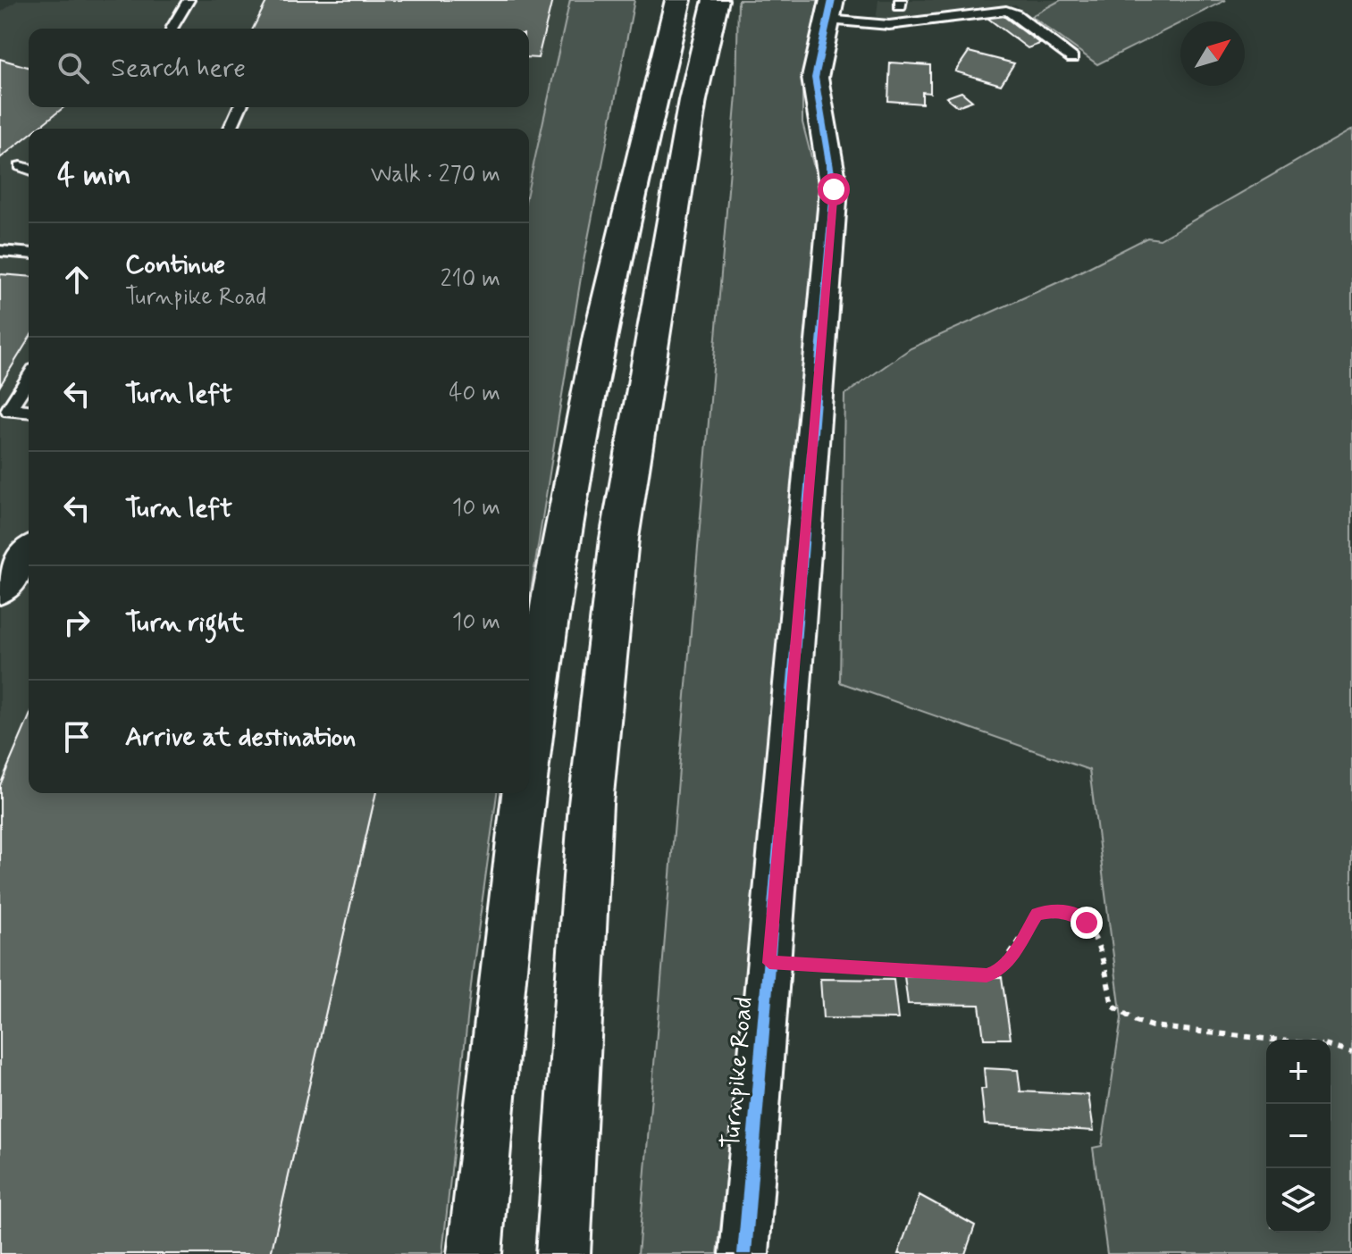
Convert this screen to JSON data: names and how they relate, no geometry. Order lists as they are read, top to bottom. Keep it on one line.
{"streets":{"street":["Turnpike Road"]},"north":"top right","page":{"search":"Search here","heading":["4 min","Walk · 270 m"],"list":[["Continue","Turnpike Road","210 m"],["Turn left","40 m"],["Turn left","10 m"],["Turn right","10 m"],"Arrive at destination"],"map_buttons":["+","−"]}}
